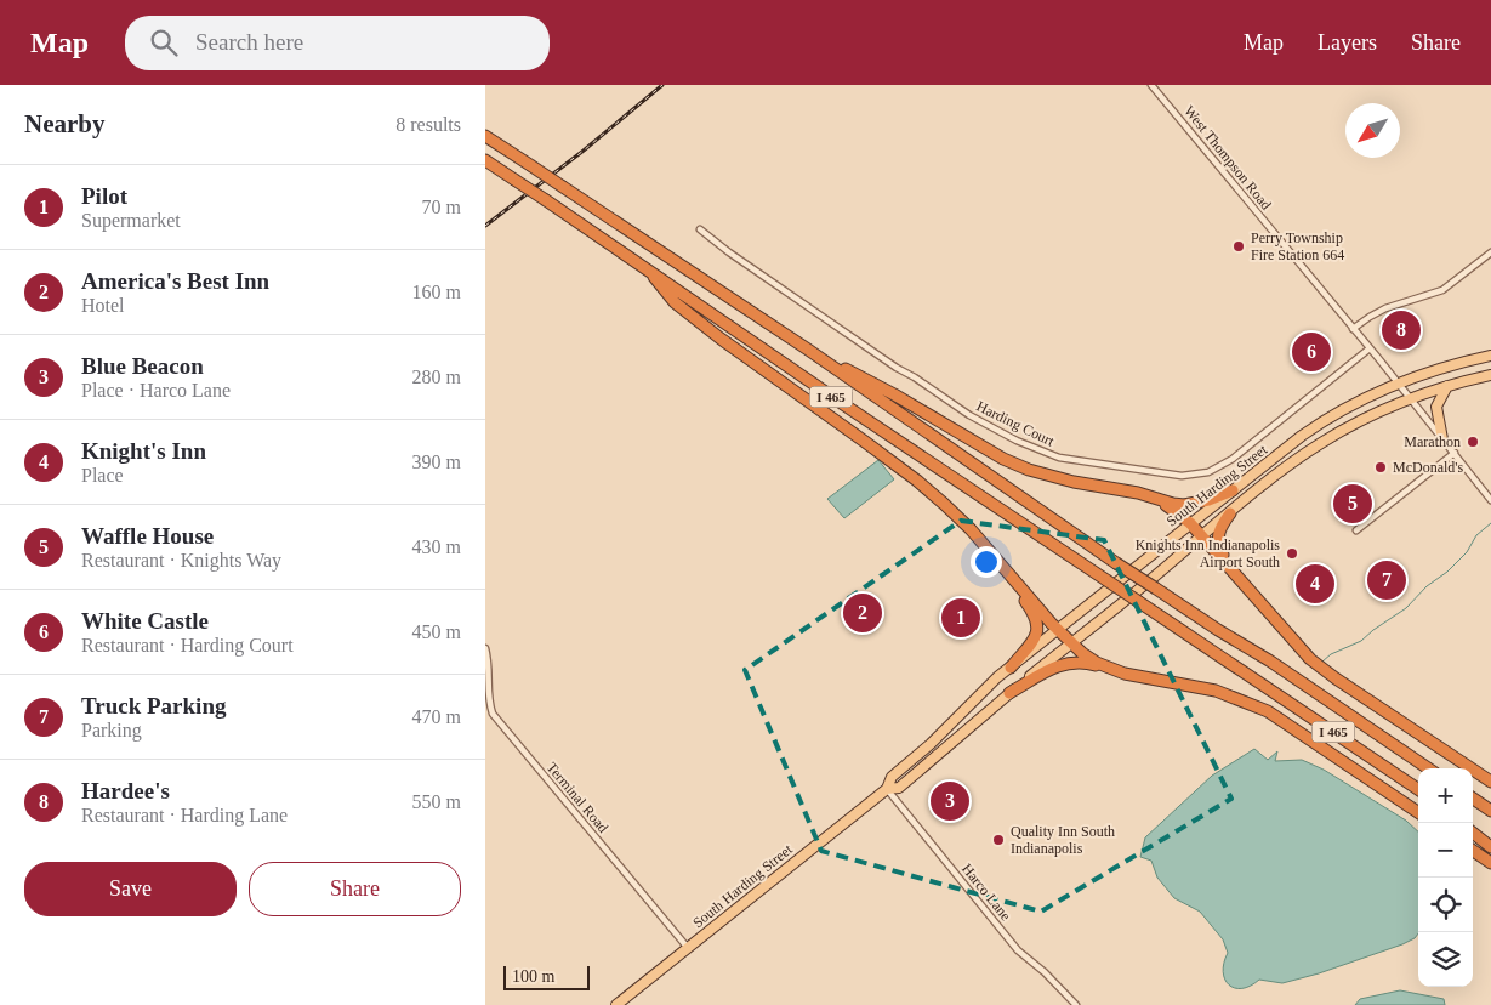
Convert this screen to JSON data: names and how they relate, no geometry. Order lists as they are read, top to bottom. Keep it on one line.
{"streets":{"highway":["I 465"],"main road":["South Harding Street"],"street":["West Thompson Road","Harding Court","Terminal Road","Harco Lane"]},"crossings":[["West Thompson Road","Harding Court"],["West Thompson Road","South Harding Street"],["South Harding Street","Terminal Road"],["South Harding Street","Harco Lane"]],"places":["Perry Township Fire Station 664","Marathon","McDonald's","Knights Inn Indianapolis Airport South","Quality Inn South Indianapolis"],"scale_bar":"100 m","north":"bottom left","page":{"header":"Map","search":"Search here","nav":["Map","Layers","Share"],"heading":["Nearby","8 results"],"list":[{"mark":"1","name":"Pilot","note":"Supermarket","value":"70 m"},{"mark":"2","name":"America's Best Inn","note":"Hotel","value":"160 m"},{"mark":"3","name":"Blue Beacon","note":"Place · Harco Lane","value":"280 m"},{"mark":"4","name":"Knight's Inn","note":"Place","value":"390 m"},{"mark":"5","name":"Waffle House","note":"Restaurant · Knights Way","value":"430 m"},{"mark":"6","name":"White Castle","note":"Restaurant · Harding Court","value":"450 m"},{"mark":"7","name":"Truck Parking","note":"Parking","value":"470 m"},{"mark":"8","name":"Hardee's","note":"Restaurant · Harding Lane","value":"550 m"}],"pins":["8","6","5","7","4","2","1","3"],"map_buttons":["+","−"],"buttons":["Save","Share"],"scale":"100 m"}}
